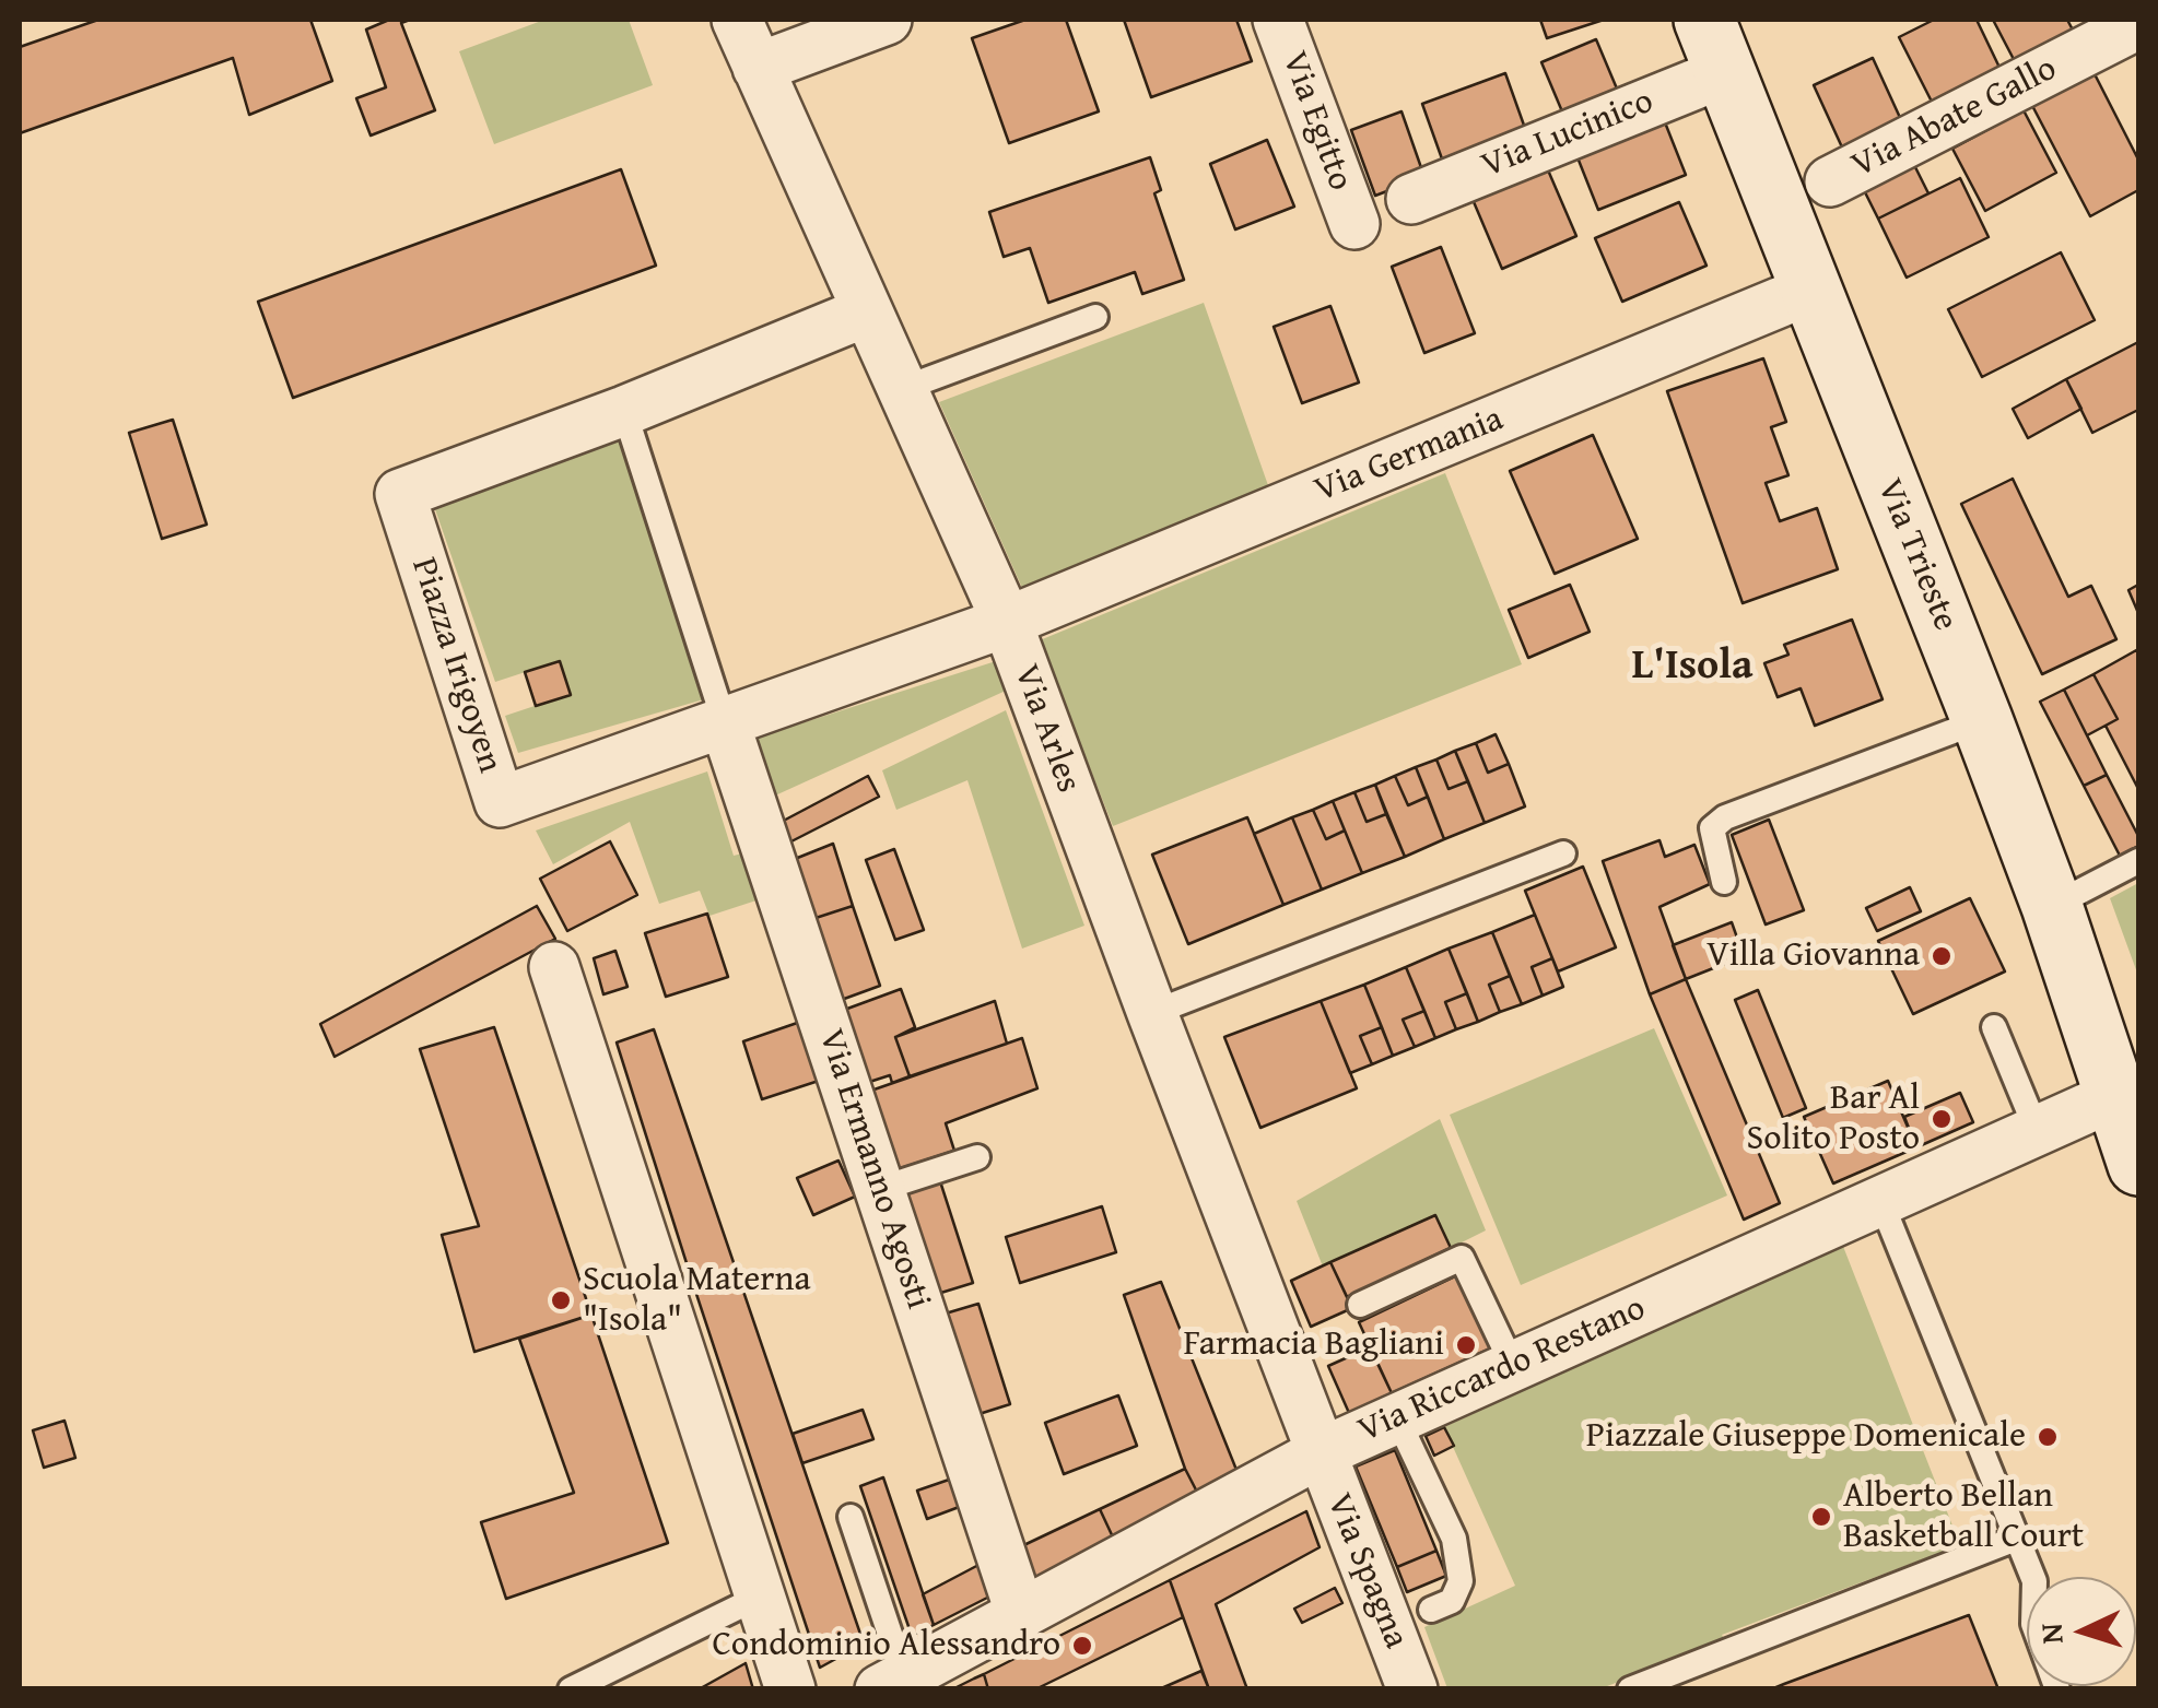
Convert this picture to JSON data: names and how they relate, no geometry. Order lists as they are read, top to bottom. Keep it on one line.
{"streets":{"street":["Via Abate Gallo","Via Egitto","Via Lucinico","Via Germania","Via Trieste","Piazza Irigoyen","Via Arles","Via Ermanno Agosti","Via Riccardo Restano","Via Spagna"]},"crossings":[["Via Lucinico","Via Trieste"],["Via Germania","Via Trieste"],["Via Germania","Piazza Irigoyen"],["Via Germania","Via Arles"],["Via Trieste","Via Riccardo Restano"],["Piazza Irigoyen","Via Arles"],["Piazza Irigoyen","Via Ermanno Agosti"],["Via Arles","Via Riccardo Restano"],["Via Arles","Via Spagna"],["Via Ermanno Agosti","Via Riccardo Restano"],["Via Riccardo Restano","Via Spagna"]],"districts":["L'Isola"],"places":["Villa Giovanna","Bar Al Solito Posto","Scuola Materna \"Isola\"","Farmacia Bagliani","Piazzale Giuseppe Domenicale","Alberto Bellan Basketball Court","Condominio Alessandro"],"north":"left"}
